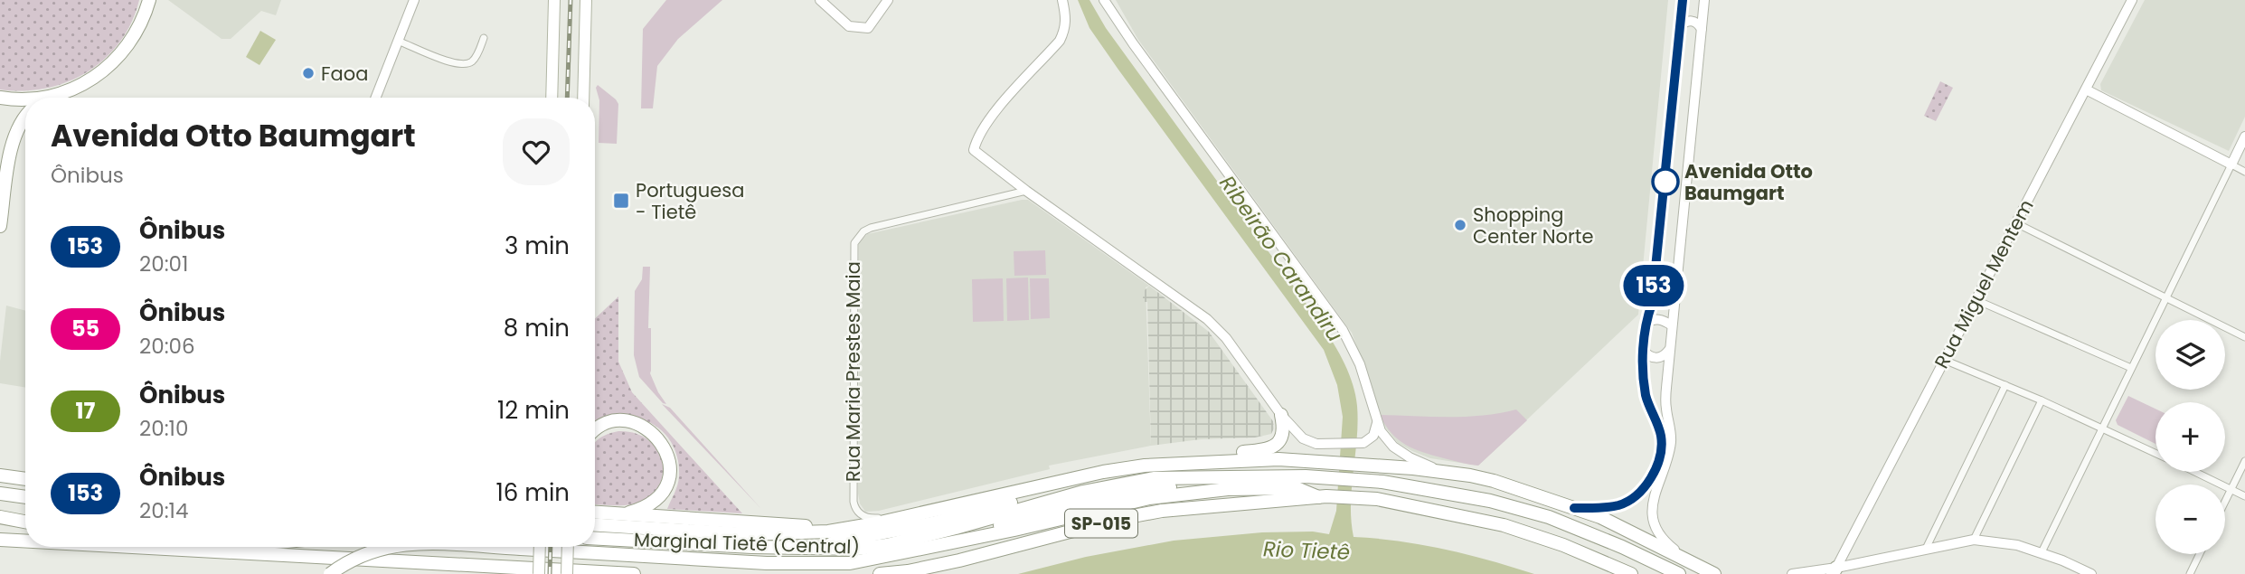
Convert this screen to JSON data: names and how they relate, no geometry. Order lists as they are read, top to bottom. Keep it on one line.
{"streets":{"highway":["SP-015","Marginal Tietê (Central)"],"main road":["Rua Miguel Mentem"],"street":["Rua Maria Prestes Maia"]},"water":["Ribeirão Carandiru","Rio Tietê"],"places":{"other":["Faoa","Avenida Otto Baumgart","Shopping Center Norte"],"transit":["Portuguesa - Tietê"]},"lines":["bus line 153"],"page":{"on_map":"153","heading":["Avenida Otto Baumgart","Ônibus"],"list":[{"mark":"153","name":"Ônibus","note":"20:01","value":"3 min"},{"mark":"55","name":"Ônibus","note":"20:06","value":"8 min"},{"mark":"17","name":"Ônibus","note":"20:10","value":"12 min"},{"mark":"153","name":"Ônibus","note":"20:14","value":"16 min"}],"map_buttons":["+","−"]}}
